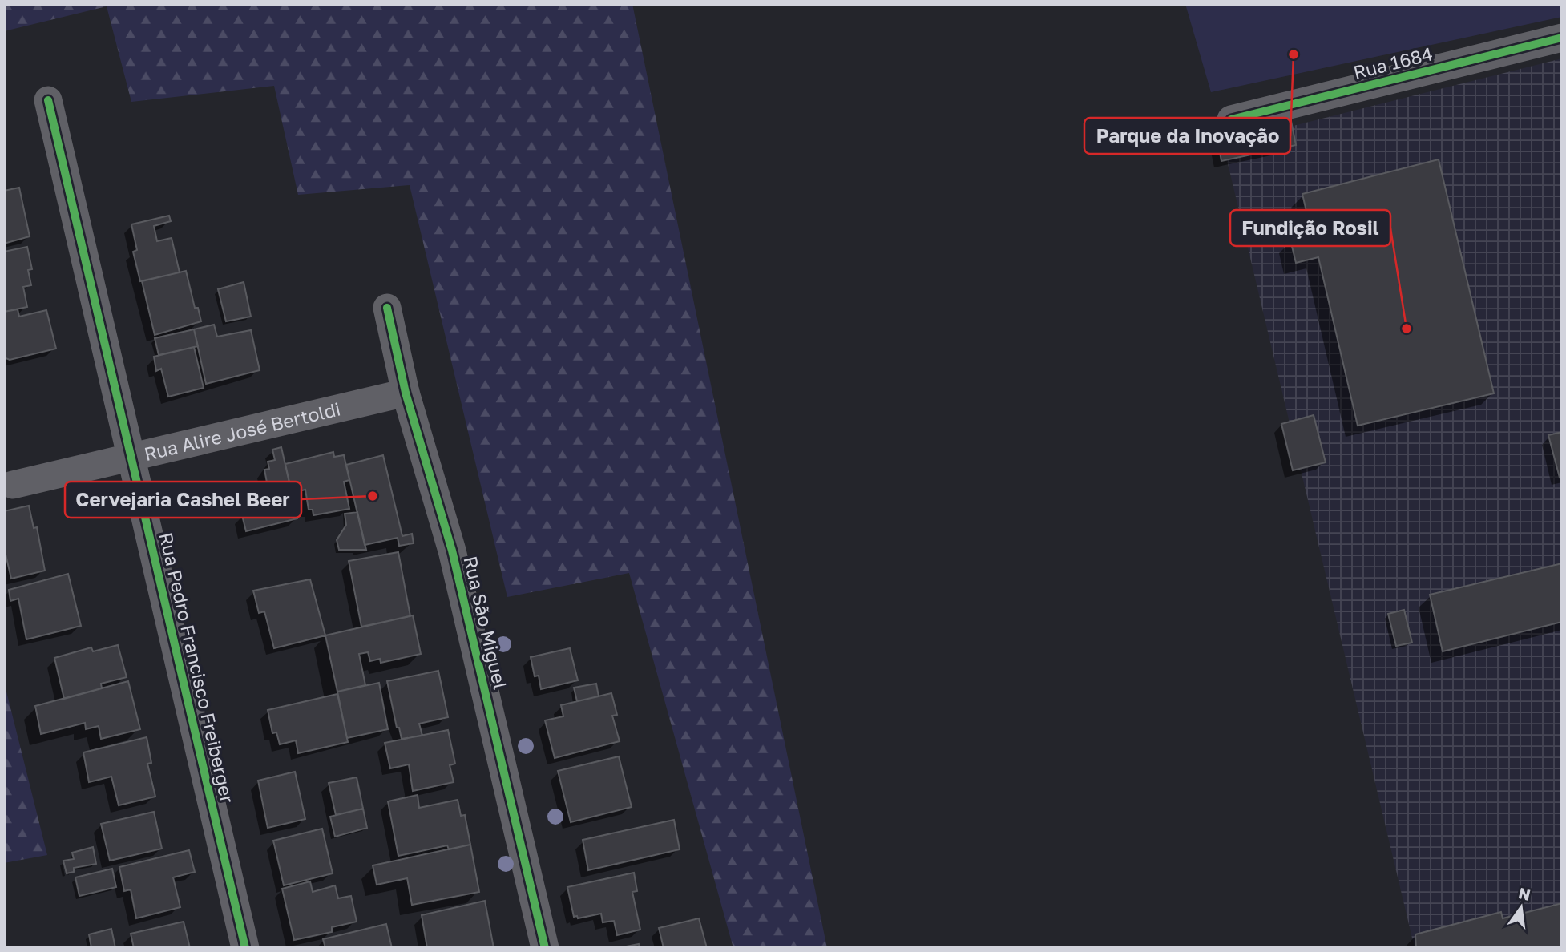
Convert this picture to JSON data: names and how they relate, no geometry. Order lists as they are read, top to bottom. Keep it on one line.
{"streets":{"street":["Rua 1684","Rua Alire José Bertoldi","Rua São Miguel","Rua Pedro Francisco Freiberger"]},"crossings":[["Rua Alire José Bertoldi","Rua São Miguel"],["Rua Alire José Bertoldi","Rua Pedro Francisco Freiberger"]],"places":["Parque da Inovação","Fundição Rosil","Cervejaria Cashel Beer"],"north":"top"}
